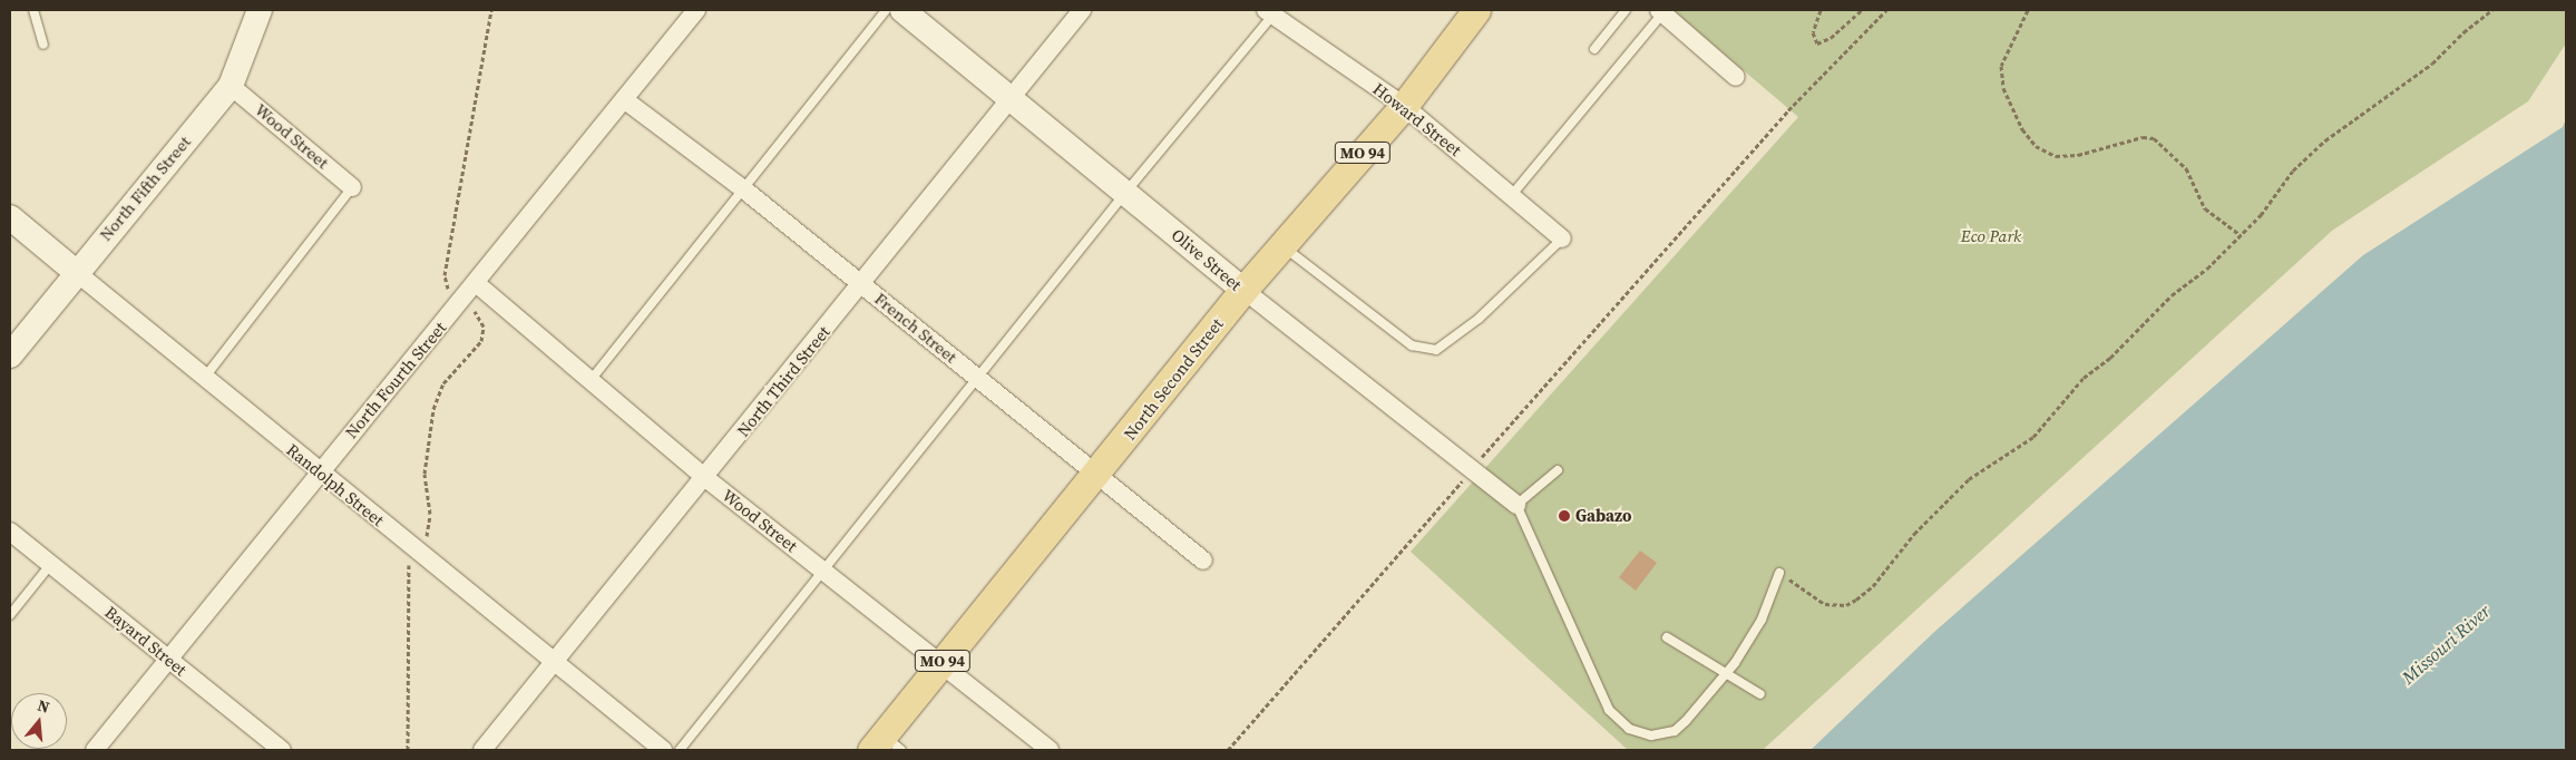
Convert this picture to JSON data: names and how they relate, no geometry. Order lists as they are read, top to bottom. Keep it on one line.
{"streets":{"main road":["MO 94","North Fifth Street","Olive Street","North Second Street","Randolph Street"],"street":["Howard Street","Wood Street","French Street","North Fourth Street","North Third Street","Bayard Street"]},"crossings":[["Howard Street","North Second Street"],["Wood Street","North Fifth Street"],["Wood Street","North Second Street"],["Wood Street","North Fourth Street"],["Wood Street","North Third Street"],["North Fifth Street","Randolph Street"],["Olive Street","North Second Street"],["Olive Street","North Third Street"],["French Street","North Second Street"],["French Street","North Fourth Street"],["French Street","North Third Street"],["North Fourth Street","Randolph Street"],["North Fourth Street","Bayard Street"],["North Third Street","Randolph Street"]],"water":["Missouri River"],"parks":["Eco Park"],"places":["Gabazo"],"north":"top"}
